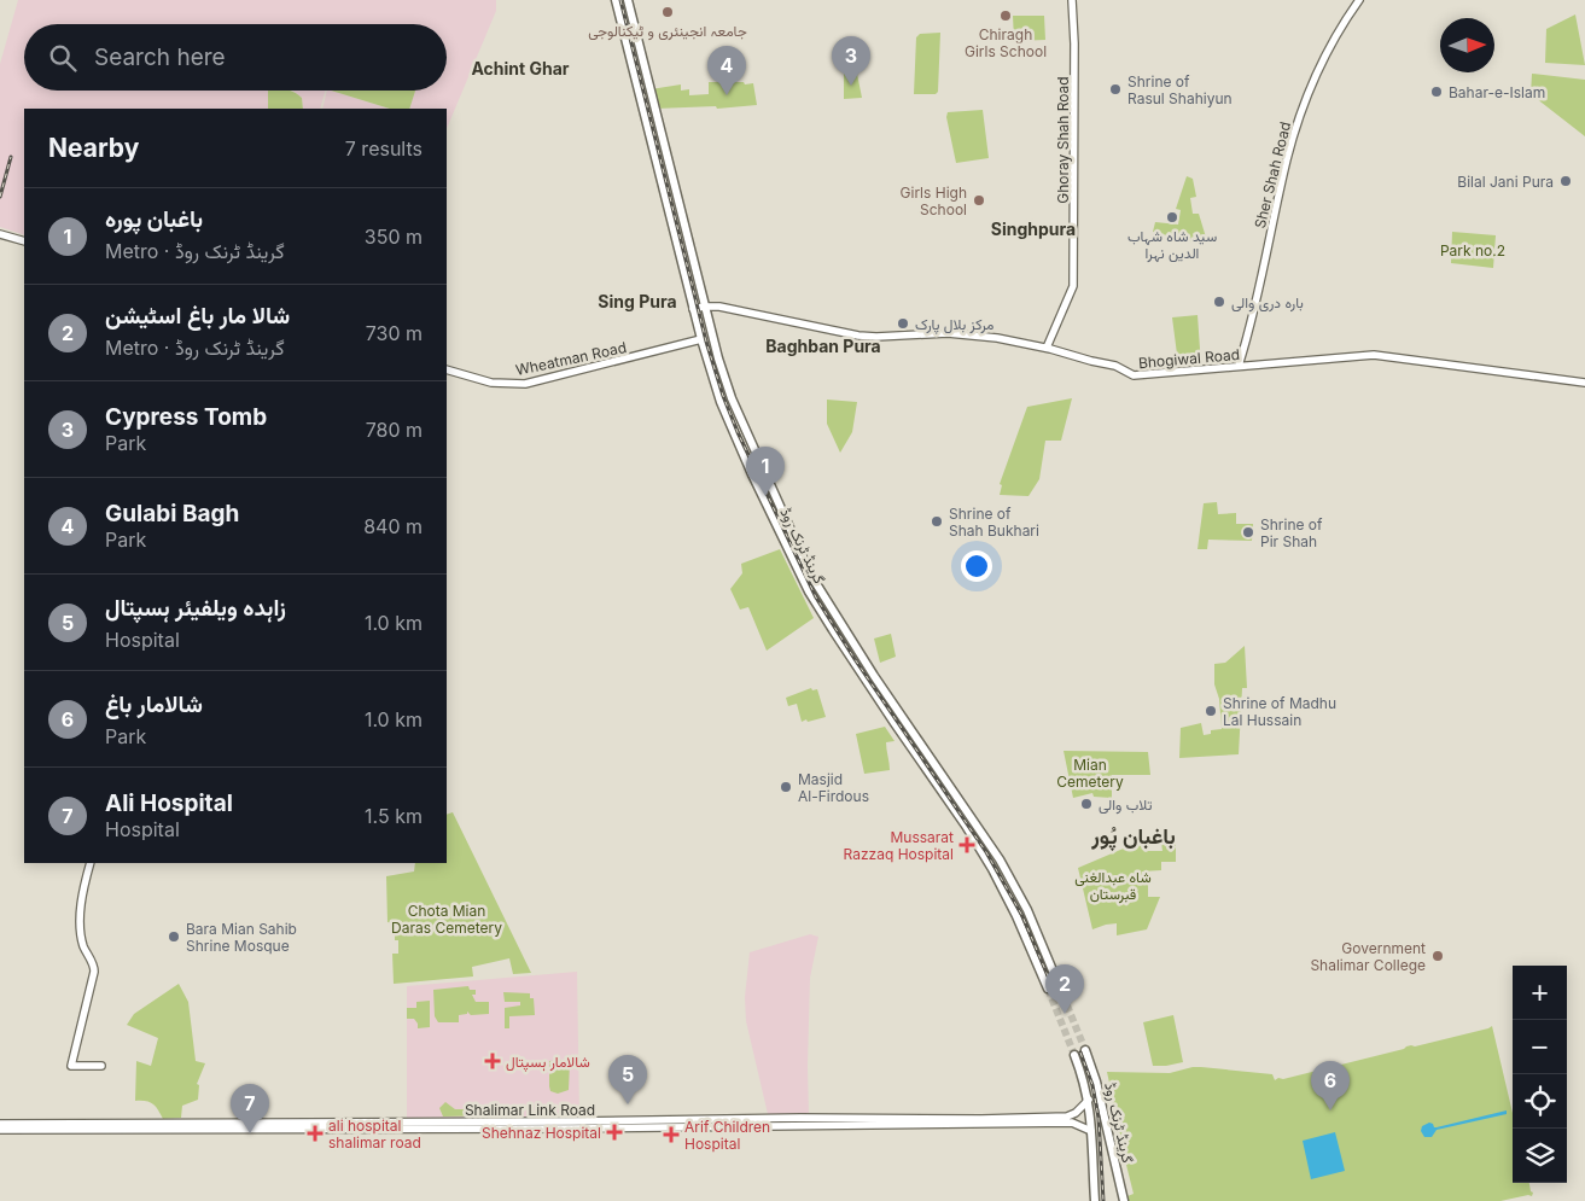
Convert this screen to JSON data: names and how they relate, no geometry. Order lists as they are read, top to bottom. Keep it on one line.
{"streets":{"main road":["Ghoray Shah Road","Sher Shah Road","Wheatman Road","Bhogiwal Road","گرینڈ ٹرنک روڈ","Shalimar Link Road"]},"crossings":[["Ghoray Shah Road","Bhogiwal Road"],["Sher Shah Road","Bhogiwal Road"],["Wheatman Road","گرینڈ ٹرنک روڈ"],["Bhogiwal Road","گرینڈ ٹرنک روڈ"],["گرینڈ ٹرنک روڈ","Shalimar Link Road"]],"districts":["Achint Ghar","Singhpura","Sing Pura","Baghban Pura","باغبان پُور"],"parks":["Park no.2","Mian Cemetery","شاہ عبدالغنی قبرستان","Chota Mian Daras Cemetery"],"places":{"other":["جامعہ انجینئری و ٹیکنالوجی","Chiragh Girls School","Shrine of Rasul Shahiyun","Bahar-e-Islam","Bilal Jani Pura","Girls High School","سید شاہ شہاب الدین نہرا","بارہ دری والی","مرکز بلال پارک","Shrine of Shah Bukhari","Shrine of Pir Shah","Shrine of Madhu Lal Hussain","Masjid Al-Firdous","تلاب والی","Bara Mian Sahib Shrine Mosque","Government Shalimar College"],"health":["Mussarat Razzaq Hospital","شالامار ہسپتال","Shehnaz Hospital","ali hospital shalimar road","Arif Children Hospital"]},"north":"right","page":{"search":"Search here","pins":["3","4","1","2","5","6","7"],"heading":["Nearby","7 results"],"list":[{"mark":"1","name":"باغبان پورہ","note":"Metro · گرینڈ ٹرنک روڈ","value":"350 m"},{"mark":"2","name":"شالا مار باغ اسٹیشن","note":"Metro · گرینڈ ٹرنک روڈ","value":"730 m"},{"mark":"3","name":"Cypress Tomb","note":"Park","value":"780 m"},{"mark":"4","name":"Gulabi Bagh","note":"Park","value":"840 m"},{"mark":"5","name":"زاہدہ ویلفیئر ہسپتال","note":"Hospital","value":"1.0 km"},{"mark":"6","name":"شالامار باغ","note":"Park","value":"1.0 km"},{"mark":"7","name":"Ali Hospital","note":"Hospital","value":"1.5 km"}],"map_buttons":["+","−"]}}
